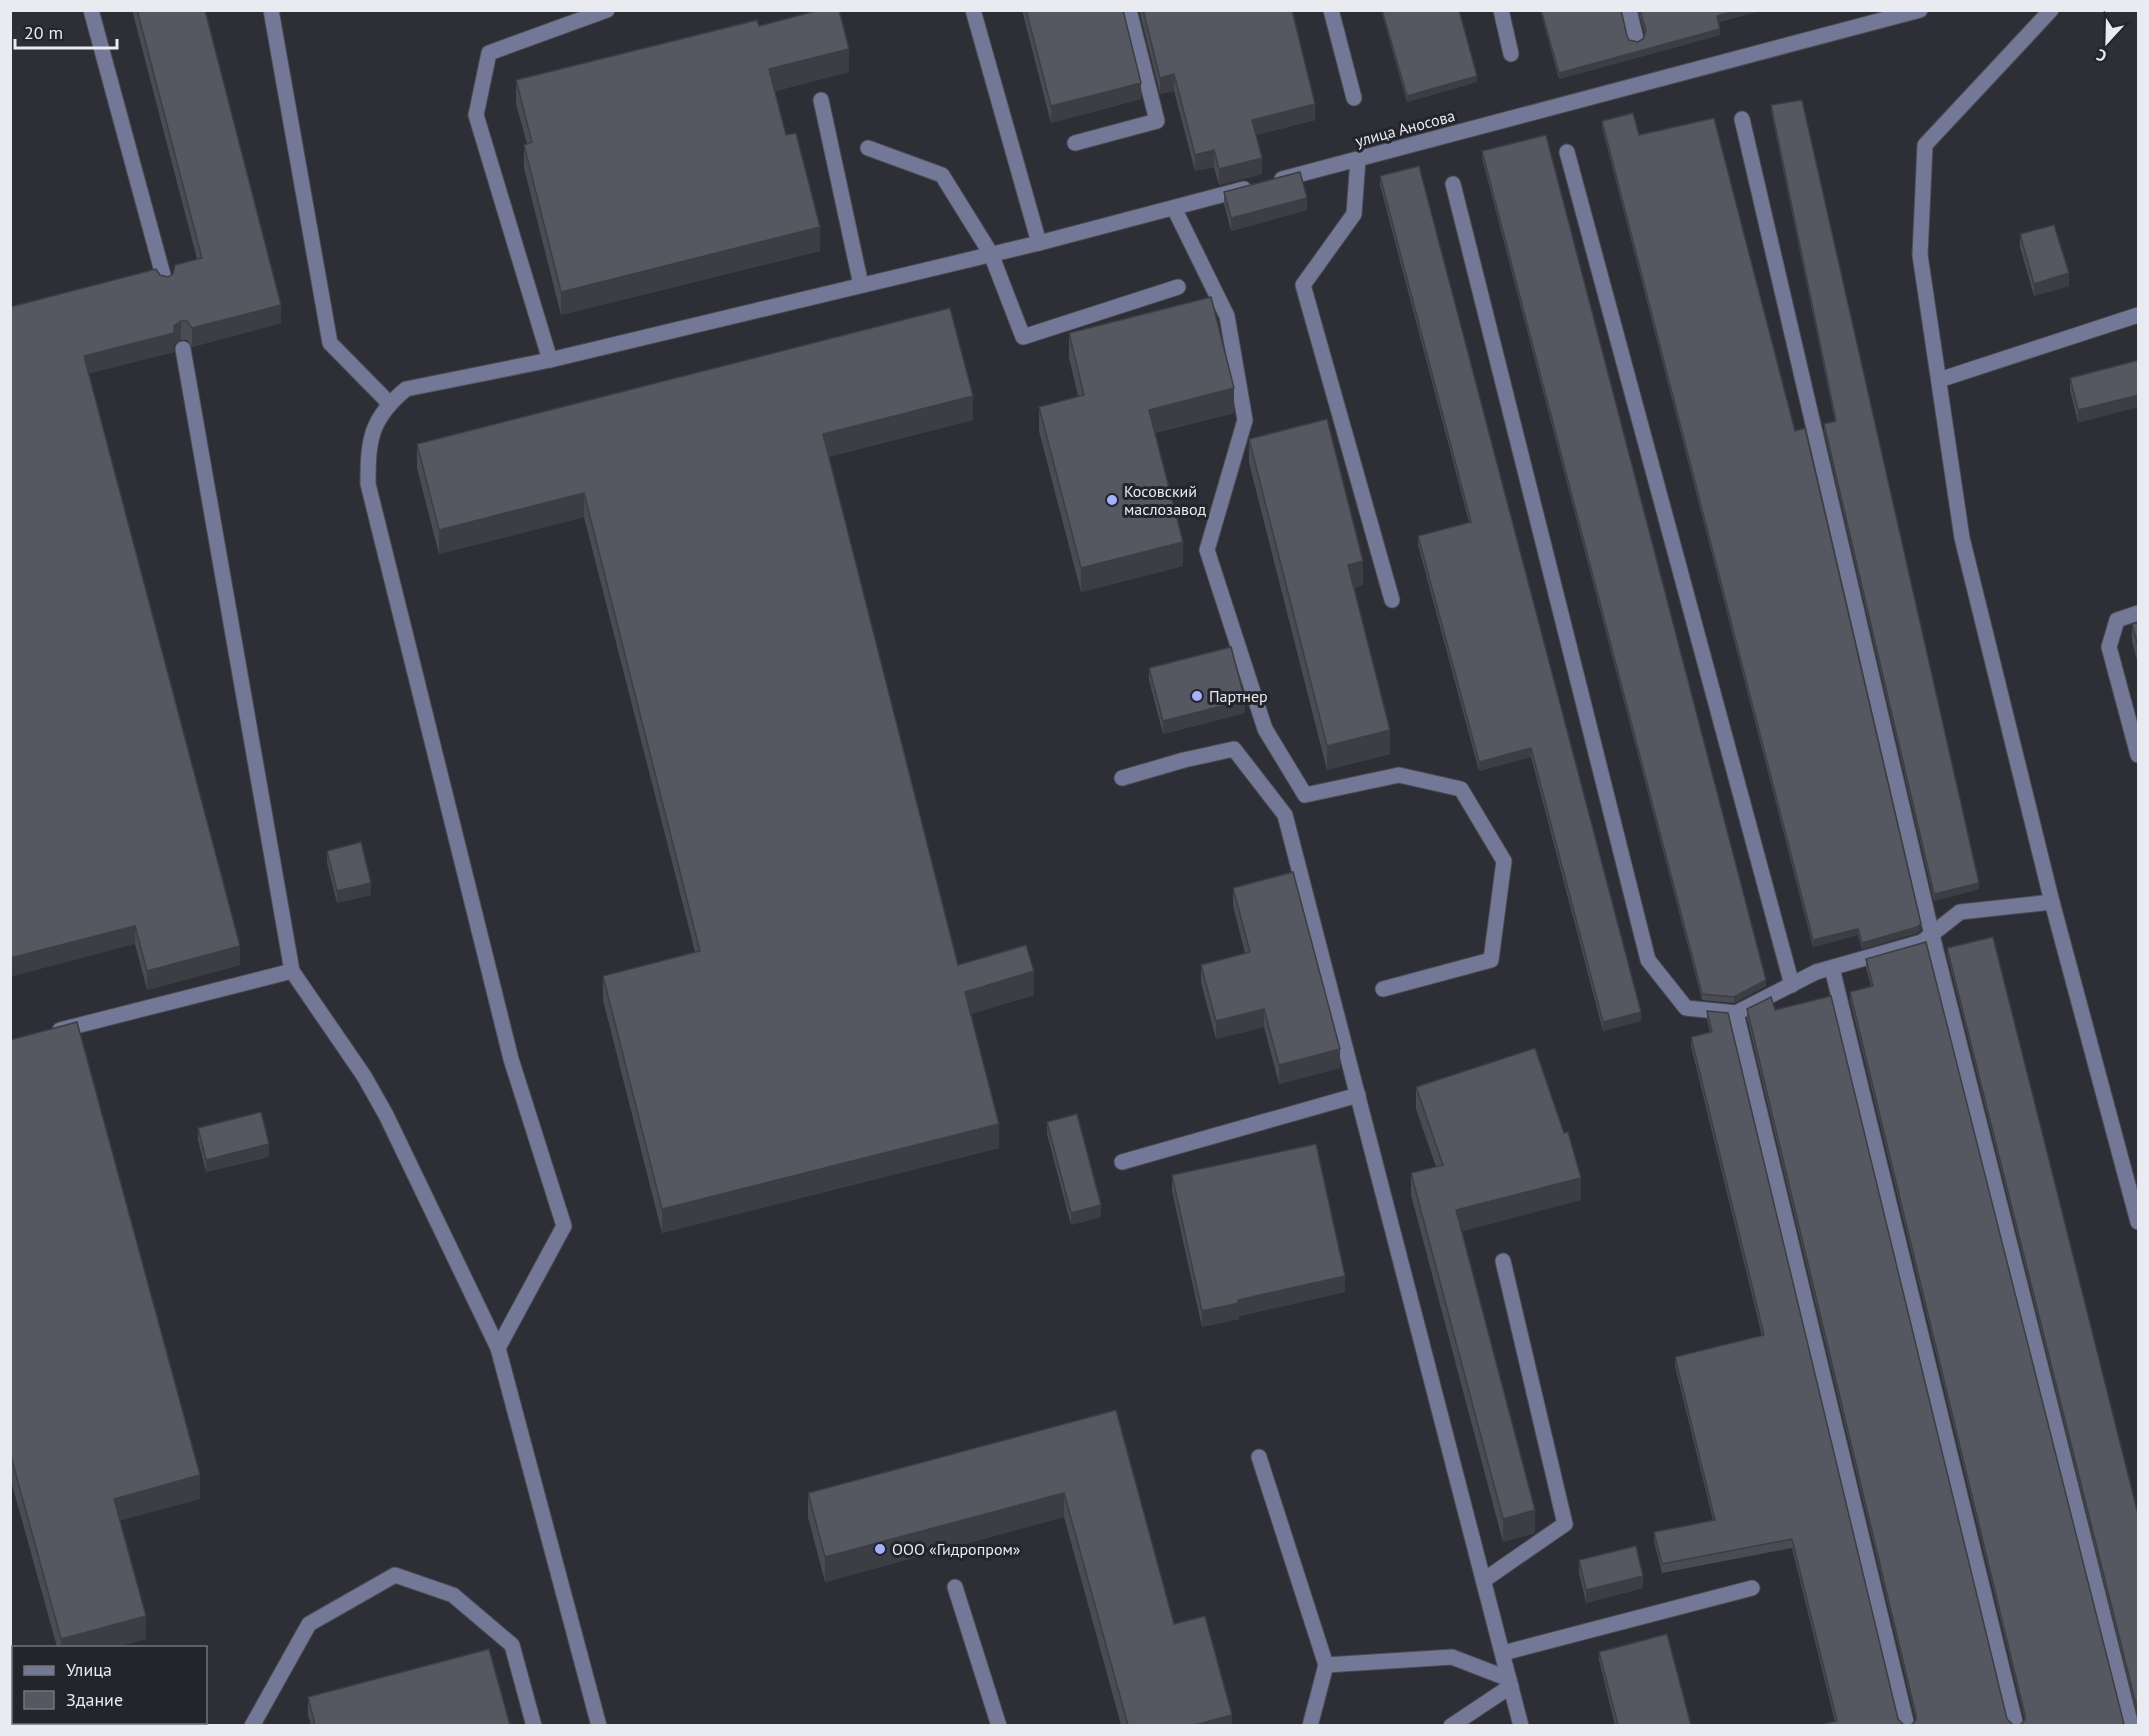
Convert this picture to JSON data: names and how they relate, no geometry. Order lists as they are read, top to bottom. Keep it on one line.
{"streets":{"street":["улица Аносова"]},"places":["Косовский маслозавод","Партнер","ООО «Гидропром»"],"legend":["Улица","Здание"],"scale_bar":"20 m","north":"bottom"}
